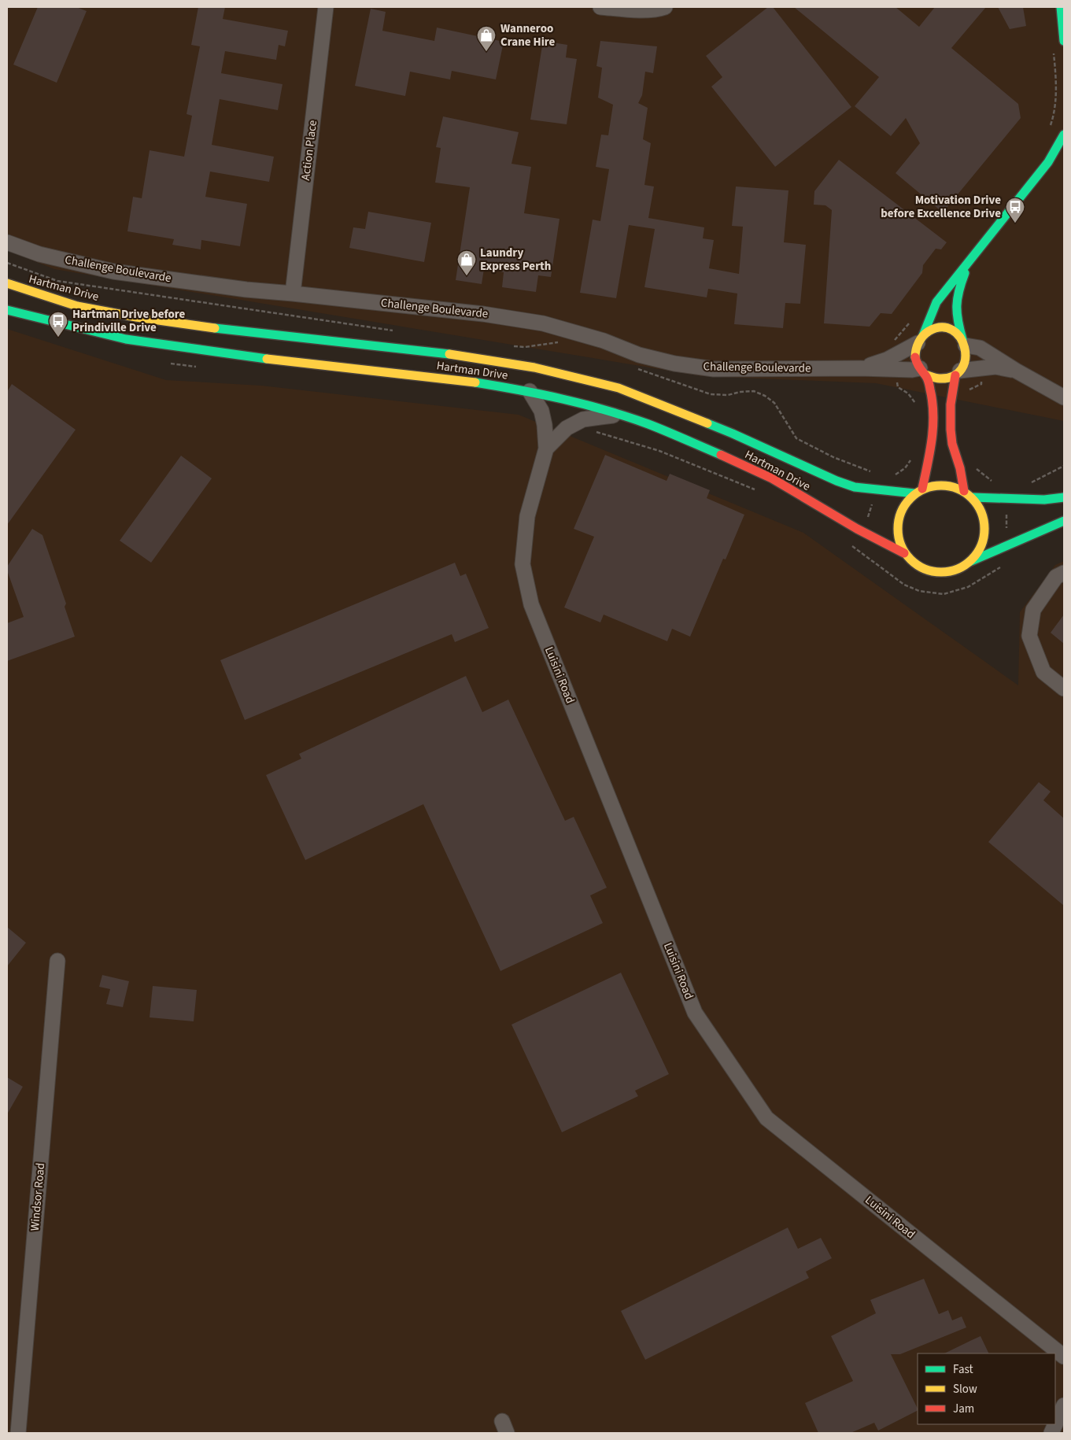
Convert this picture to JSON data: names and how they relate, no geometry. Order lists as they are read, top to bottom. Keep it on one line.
{"streets":{"main road":["Hartman Drive"],"street":["Action Place","Challenge Boulevarde","Luisini Road","Windsor Road"]},"crossings":[["Action Place","Challenge Boulevarde"],["Hartman Drive","Luisini Road"]],"places":{"shop":["Wanneroo Crane Hire","Laundry Express Perth"],"bus stop":["Motivation Drive before Excellence Drive","Hartman Drive before Prindiville Drive"]},"legend":["Fast","Slow","Jam"]}
